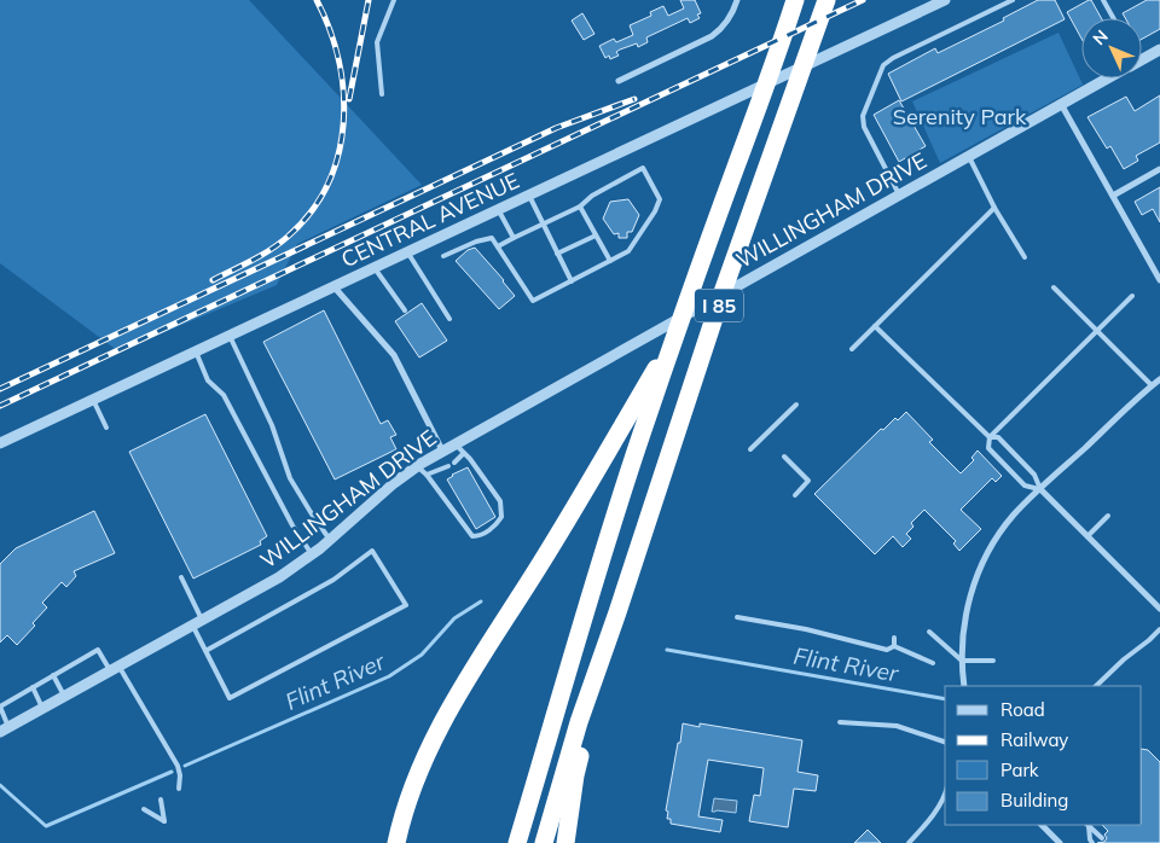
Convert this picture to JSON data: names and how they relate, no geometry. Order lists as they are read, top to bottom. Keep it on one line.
{"streets":{"highway":["I 85"],"street":["WILLINGHAM DRIVE","CENTRAL AVENUE"]},"water":["Flint River"],"parks":["Serenity Park"],"legend":["Road","Railway","Park","Building"],"north":"top left"}
